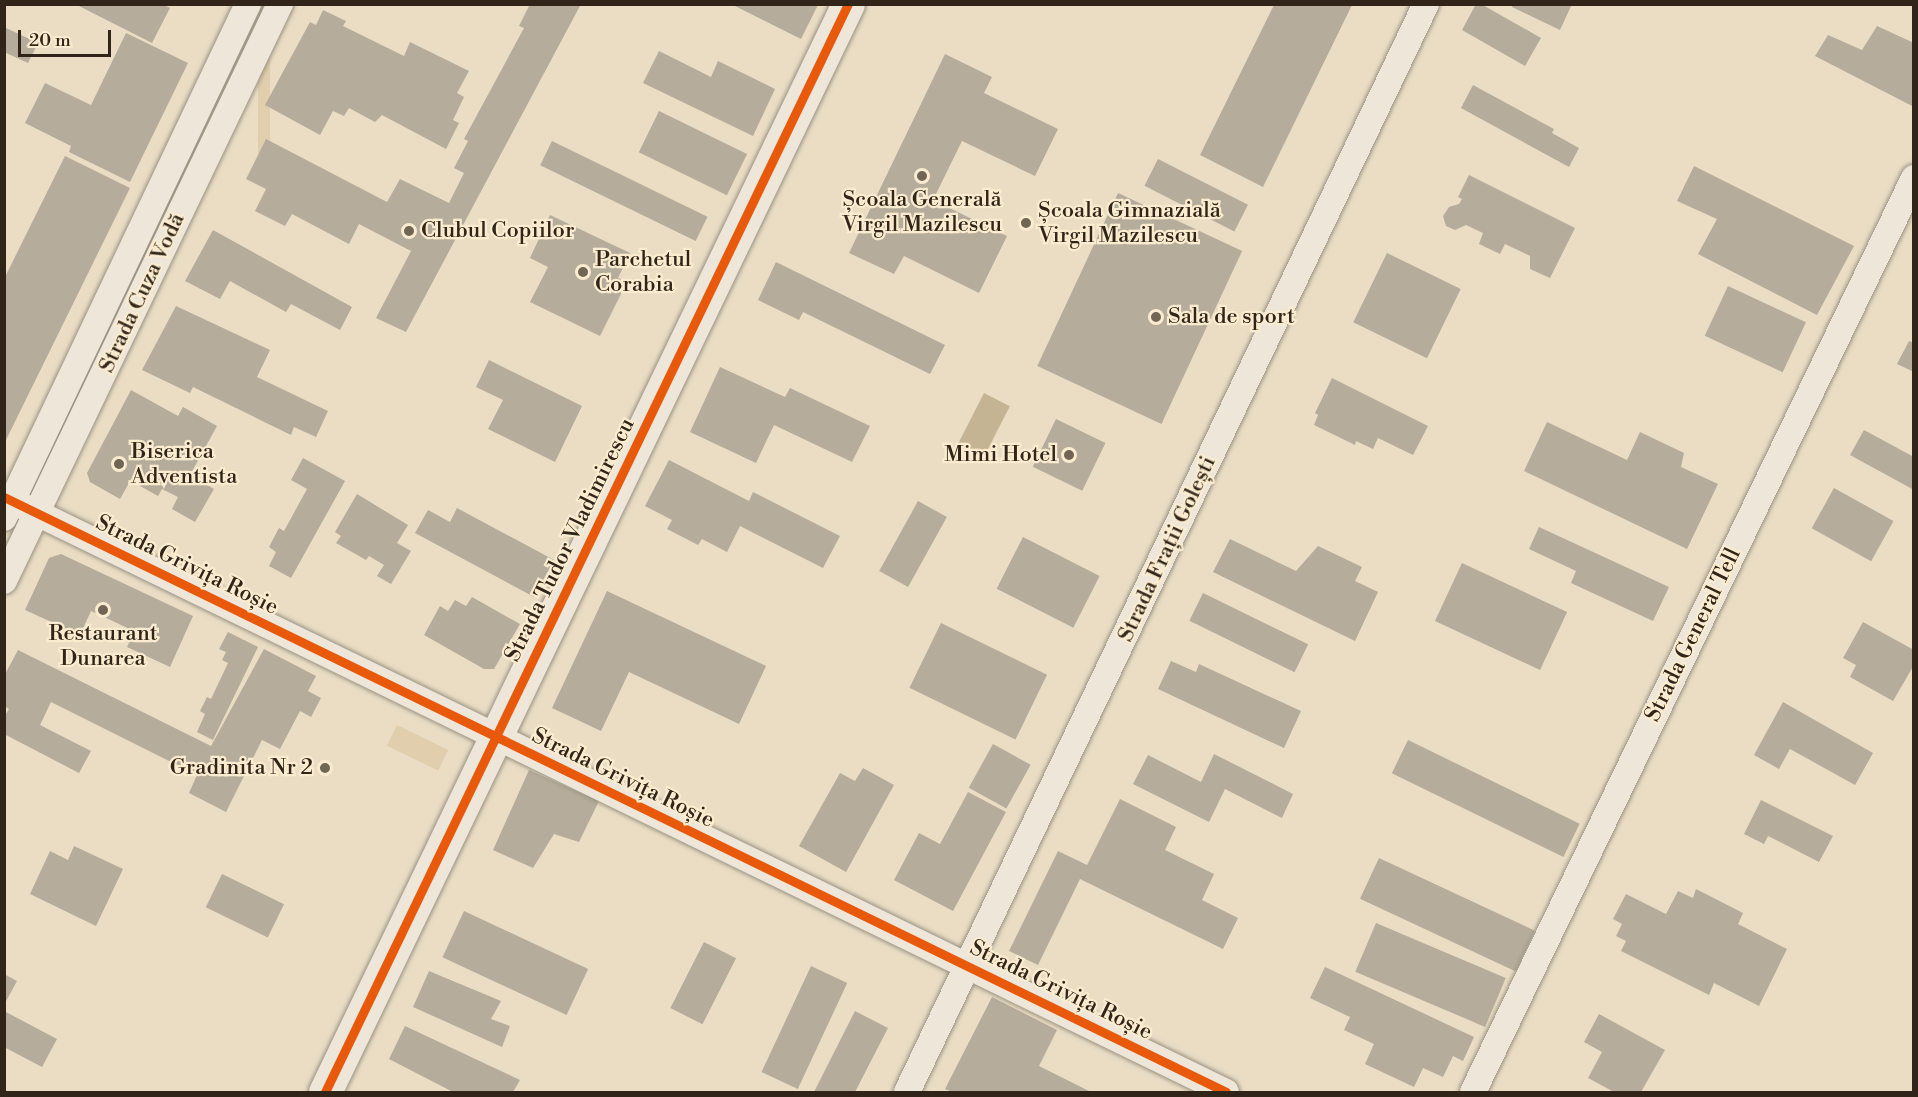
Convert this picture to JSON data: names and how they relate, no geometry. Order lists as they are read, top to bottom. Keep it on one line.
{"streets":{"street":["Strada Cuza Vodă","Strada Tudor Vladimirescu","Strada Frații Golești","Strada Grivița Roșie","Strada General Tell"]},"crossings":[["Strada Cuza Vodă","Strada Grivița Roșie"],["Strada Tudor Vladimirescu","Strada Grivița Roșie"],["Strada Frații Golești","Strada Grivița Roșie"]],"places":["Școala Generală Virgil Mazilescu","Școala Gimnazială Virgil Mazilescu","Clubul Copiilor","Parchetul Corabia","Sala de sport","Mimi Hotel","Biserica Adventista","Restaurant Dunarea","Gradinita Nr 2"],"scale_bar":"20 m"}
